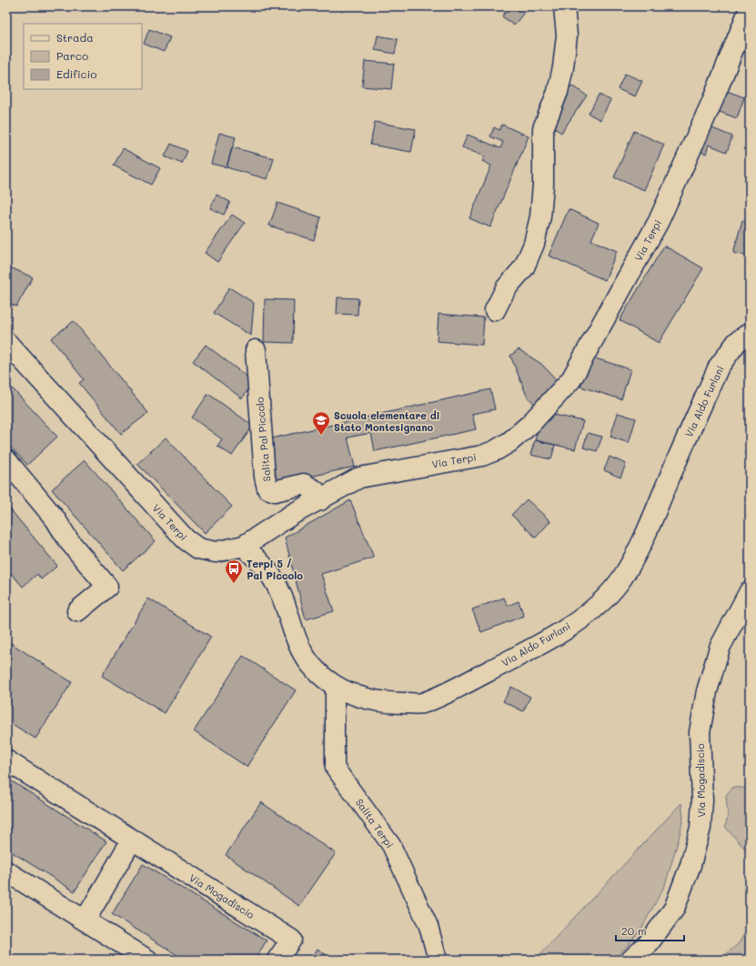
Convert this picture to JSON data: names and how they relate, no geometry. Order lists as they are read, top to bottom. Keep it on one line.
{"streets":{"street":["Via Terpi","Via Aldo Furlani","Salita Pal Piccolo","Via Mogadiscio","Salita Terpi"]},"crossings":[["Via Terpi","Via Aldo Furlani"],["Via Terpi","Salita Pal Piccolo"],["Via Aldo Furlani","Salita Terpi"]],"places":{"school or university":["Scuola elementare di Stato Montesignano"],"bus stop":["Terpi 5 / Pal Piccolo"]},"legend":["Strada","Parco","Edificio"],"scale_bar":"20 m"}
